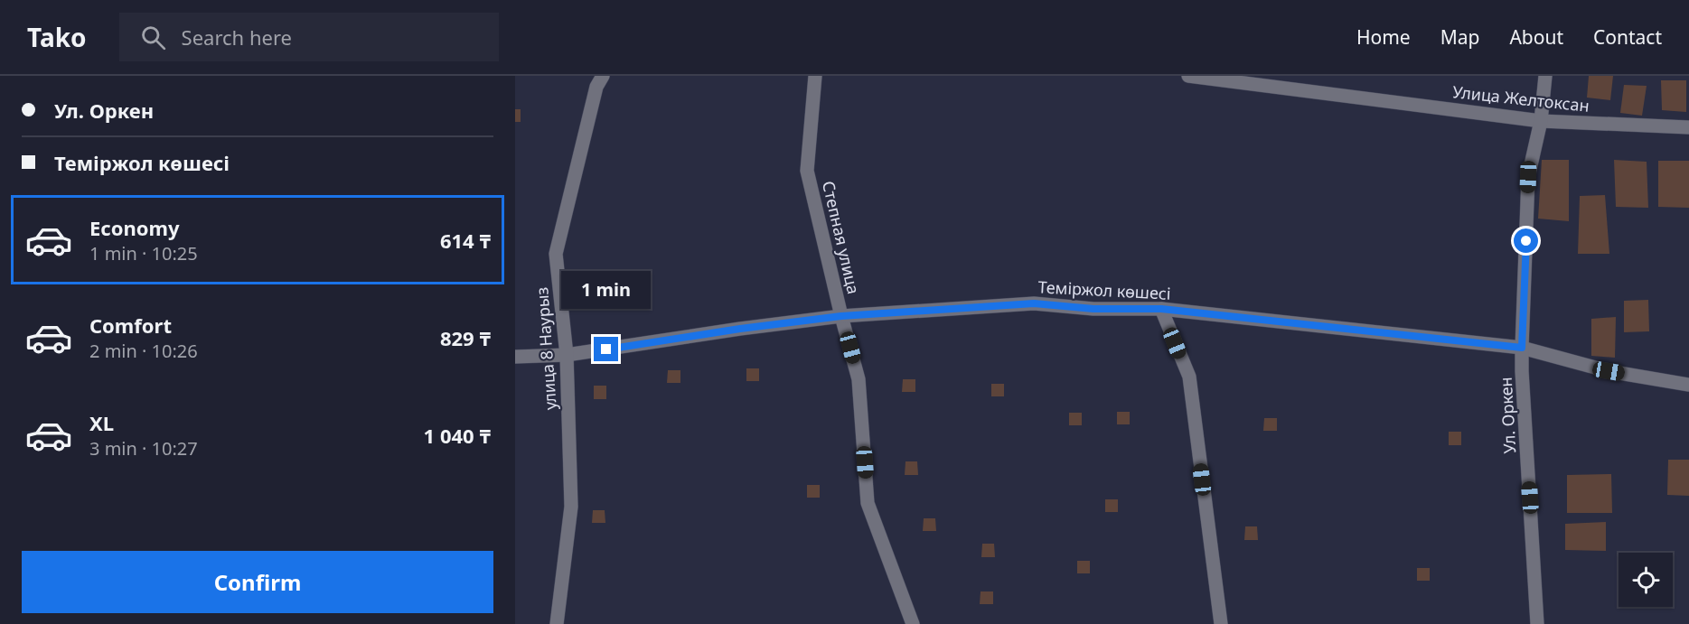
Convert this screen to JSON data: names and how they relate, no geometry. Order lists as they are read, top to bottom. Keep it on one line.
{"streets":{"street":["Улица Желтоксан","Степная улица","Теміржол көшесі","улица 8 Наурыз","Ул. Оркен"]},"crossings":[["Улица Желтоксан","Ул. Оркен"],["Степная улица","Теміржол көшесі"],["Теміржол көшесі","улица 8 Наурыз"],["Теміржол көшесі","Ул. Оркен"]],"page":{"header":"Tako","search":"Search here","nav":["Home","Map","About","Contact"],"banner":["Ул. Оркен","Теміржол көшесі"],"list":[{"name":"Economy","note":"1 min · 10:25","value":"614 ₸"},{"name":"Comfort","note":"2 min · 10:26","value":"829 ₸"},{"name":"XL","note":"3 min · 10:27","value":"1 040 ₸"}],"bubble":"1 min","buttons":"Confirm"}}
